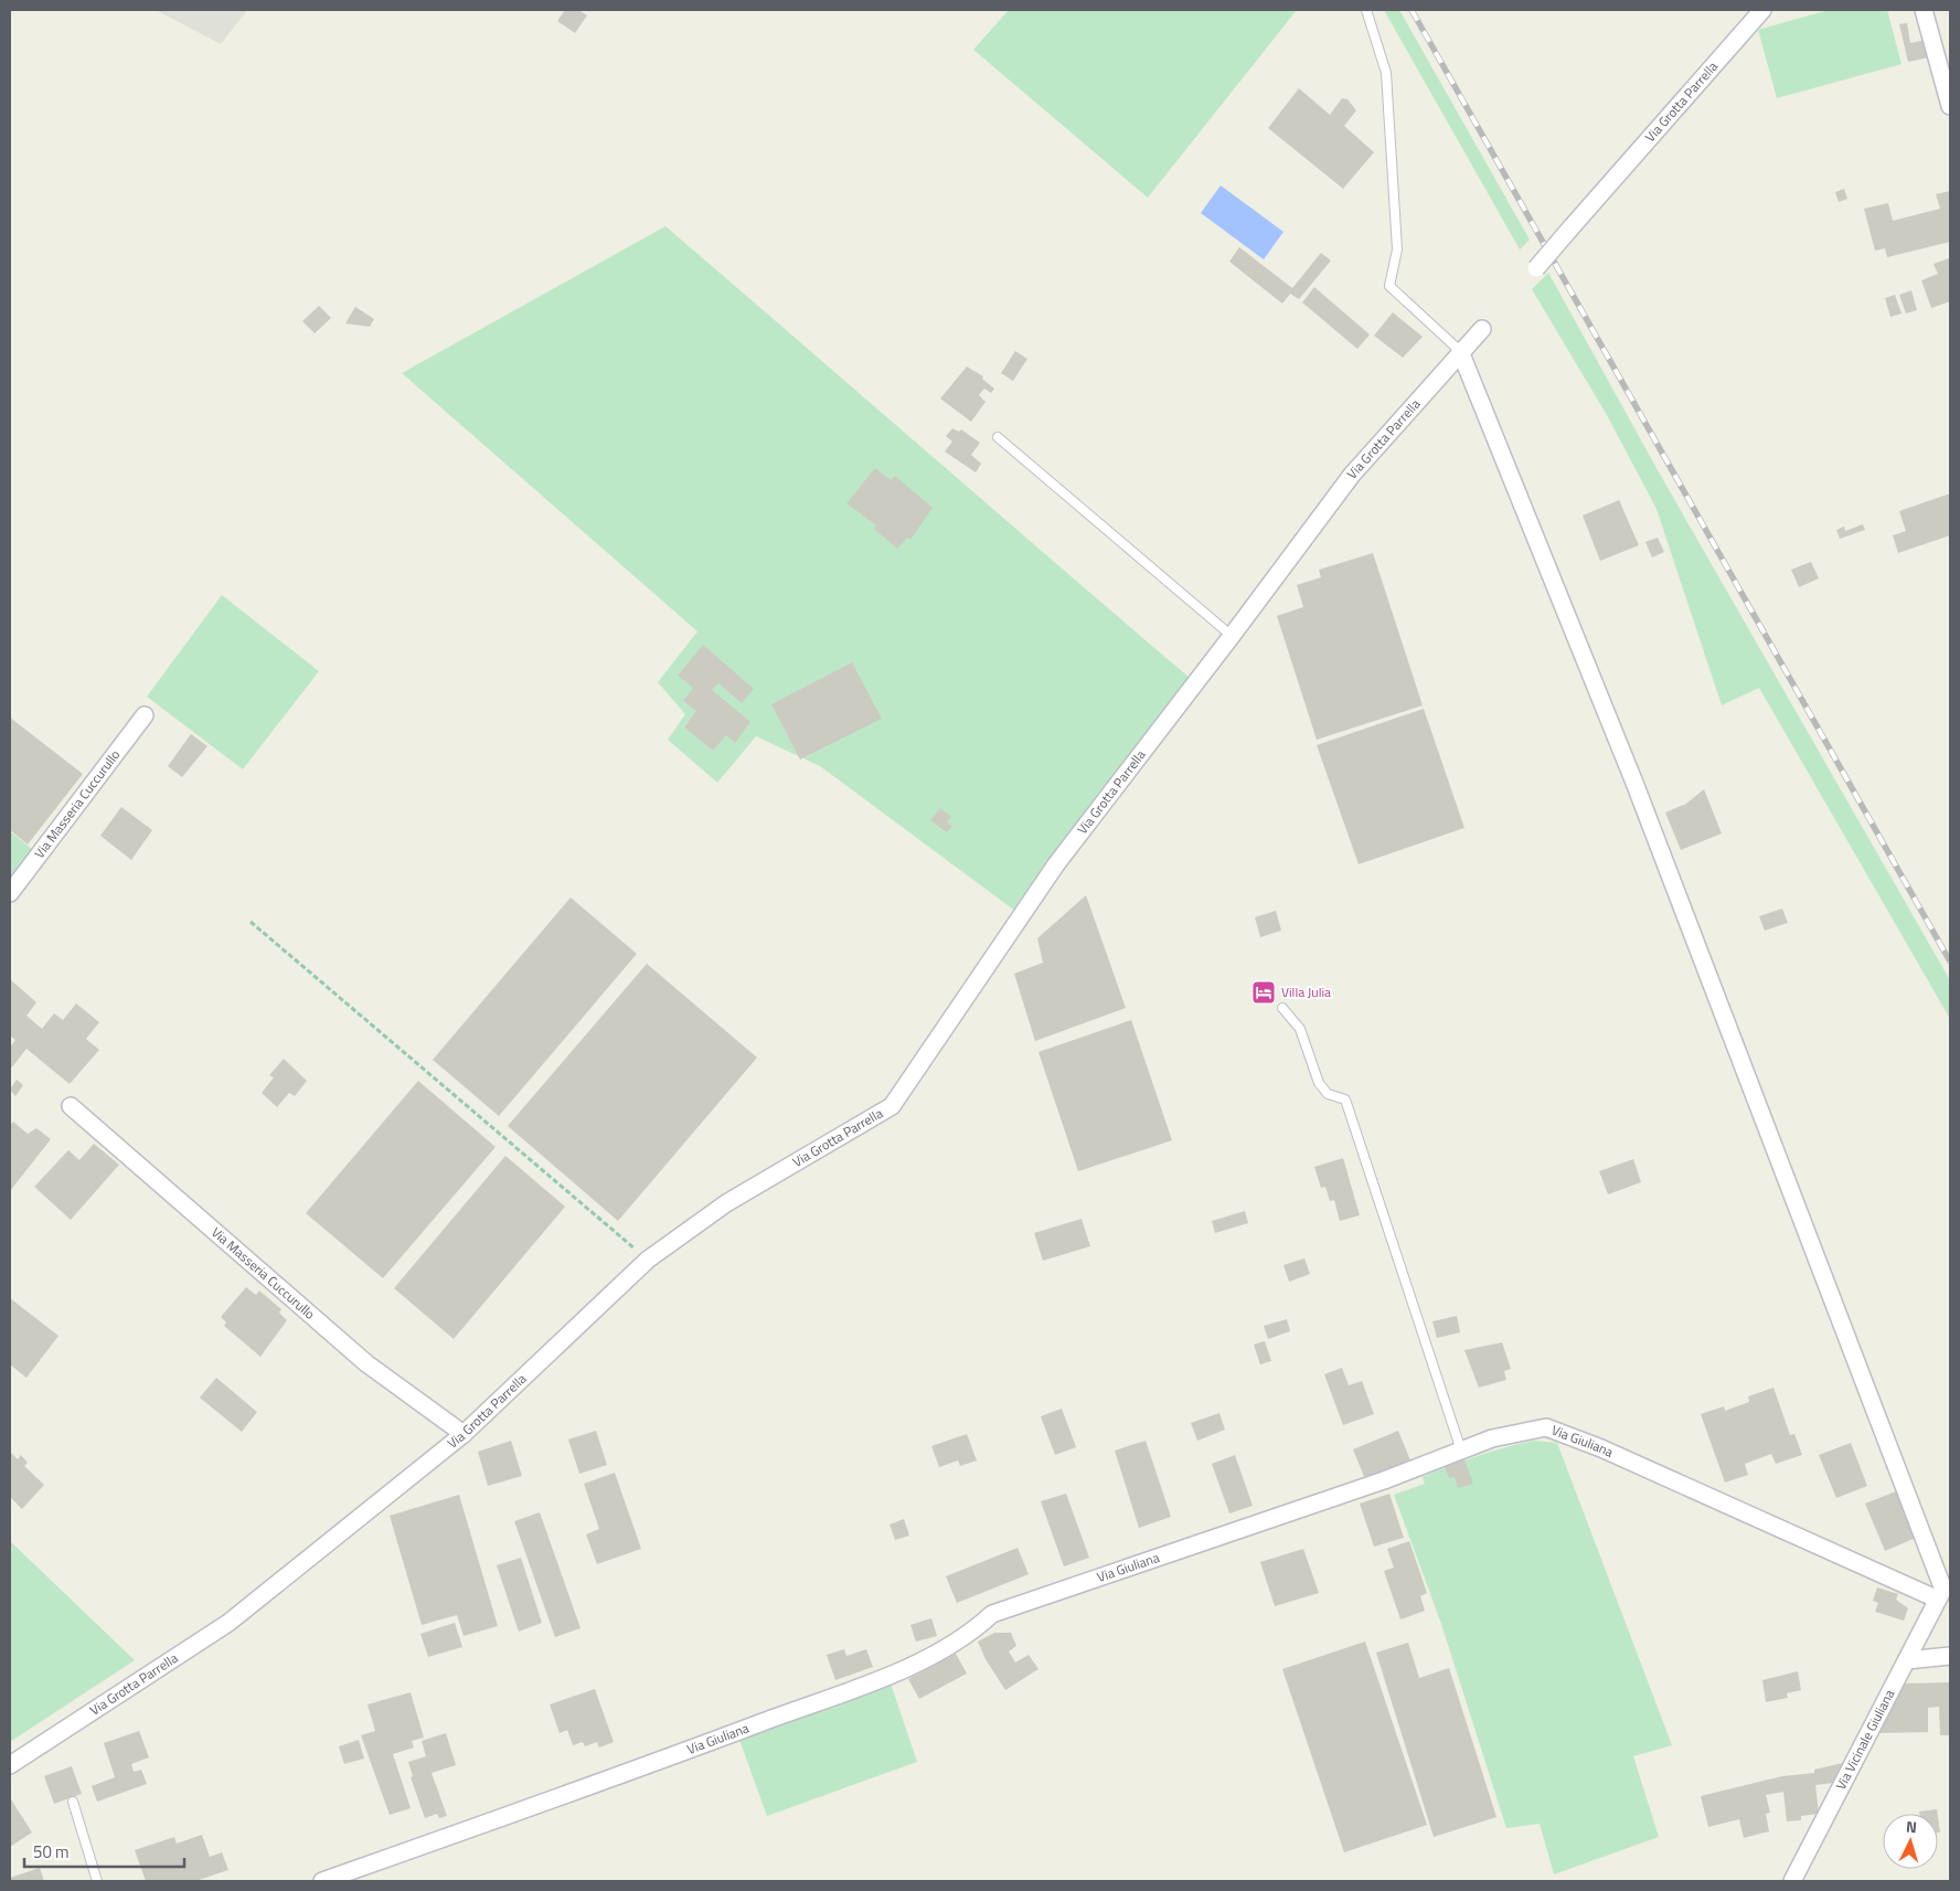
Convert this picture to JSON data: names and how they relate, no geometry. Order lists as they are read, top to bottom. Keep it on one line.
{"streets":{"street":["Via Grotta Parrella","Via Masseria Cuccurullo","Via Giuliana","Via Vicinale Giuliana"]},"crossings":[["Via Grotta Parrella","Via Masseria Cuccurullo"],["Via Giuliana","Via Vicinale Giuliana"]],"places":{"hotel":["Villa Julia"]},"scale_bar":"50 m","north":"top"}
